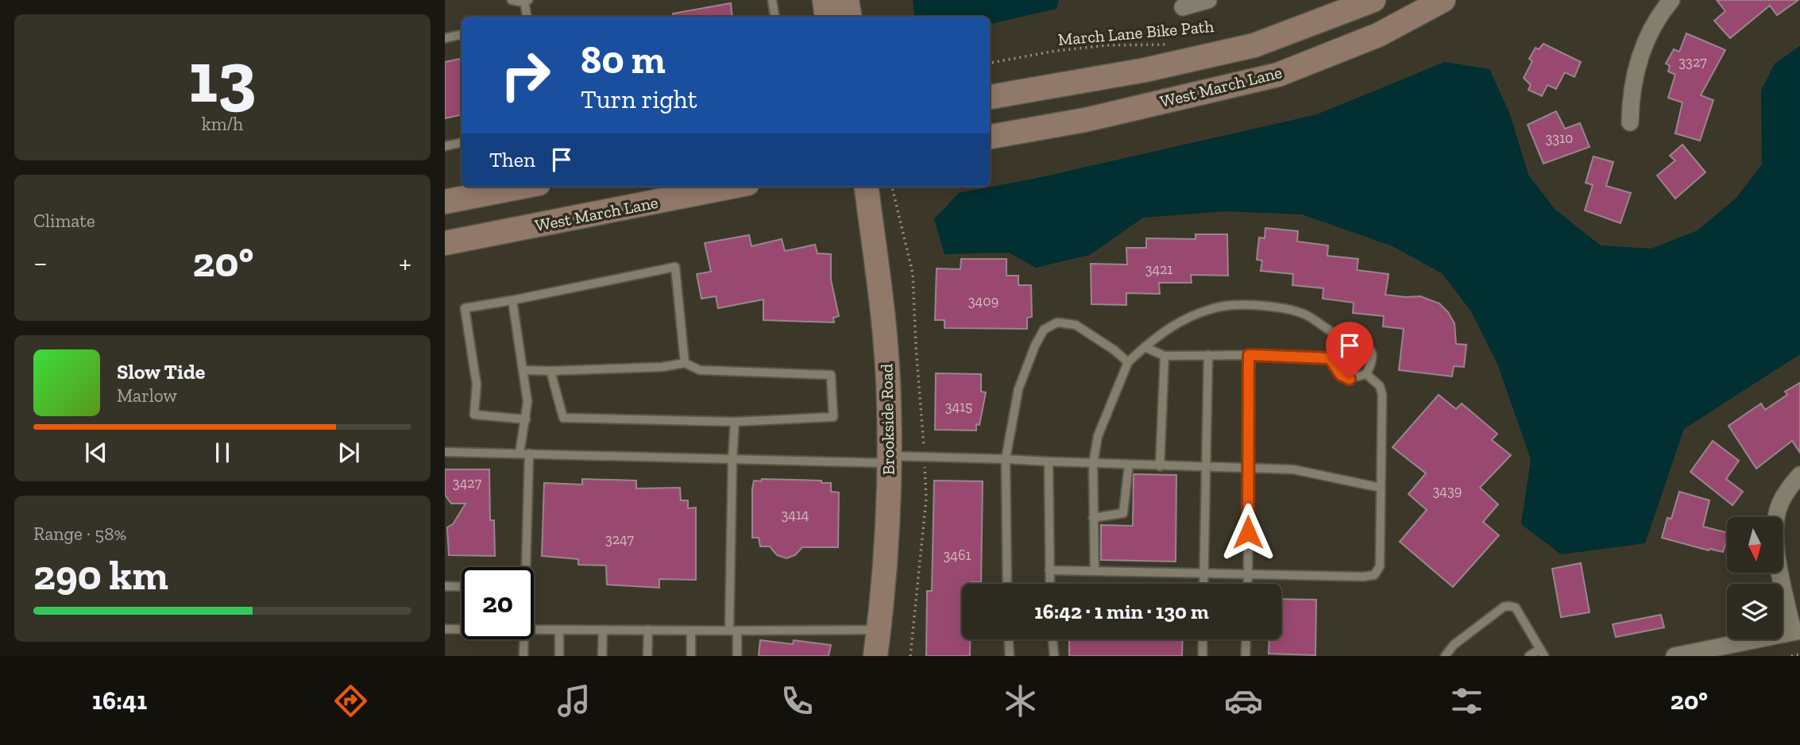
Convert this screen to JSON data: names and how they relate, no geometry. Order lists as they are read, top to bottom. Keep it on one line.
{"streets":{"main road":["West March Lane","Brookside Road"],"path":["March Lane Bike Path"]},"house_numbers":["3327","3310","3421","3409","3415","3427","3439","3414","3247","3461"],"north":"bottom","page":{"tile":[["13","km/h"],"Climate",["Range · 58%","290 km"]],"turn":["80 m","Turn right"],"then":"Then","heat":["−","20°","+"],"song":["Slow Tide","Marlow"],"limit":"20","trip":"16:42 · 1 min · 130 m","tabs":["16:41","20°"]}}
